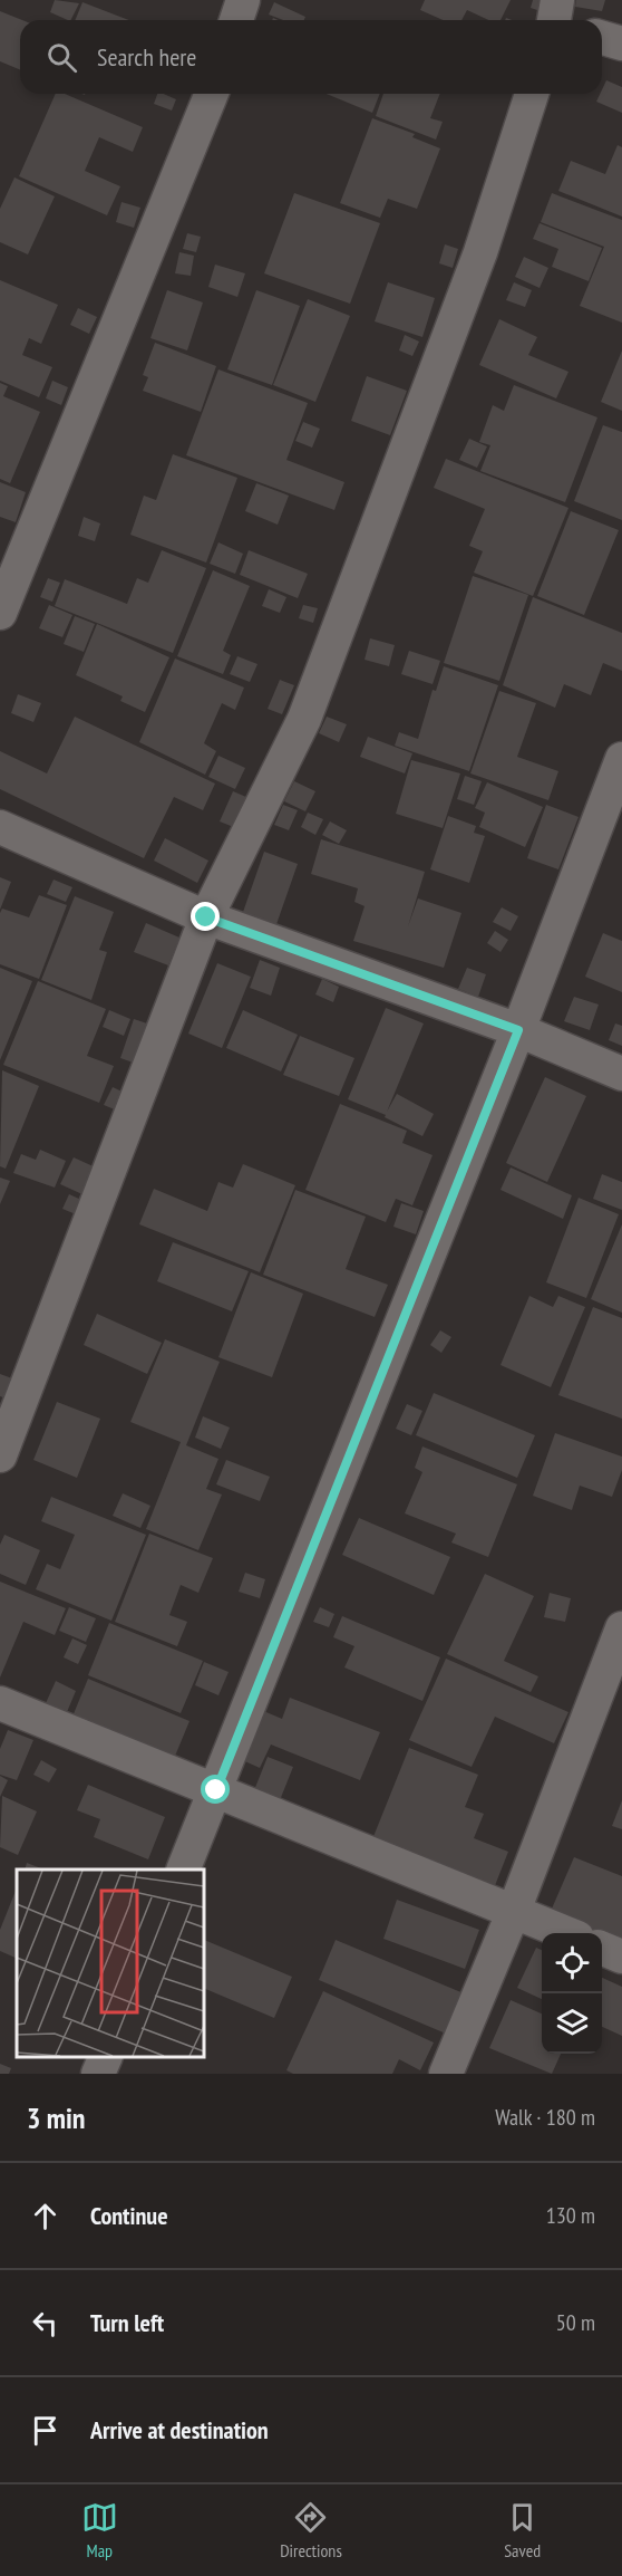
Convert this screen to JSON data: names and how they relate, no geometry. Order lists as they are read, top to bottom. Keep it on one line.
{"page":{"search":"Search here","heading":["3 min","Walk · 180 m"],"list":[["Continue","130 m"],["Turn left","50 m"],"Arrive at destination"],"nav":["Map","Directions","Saved"]}}
